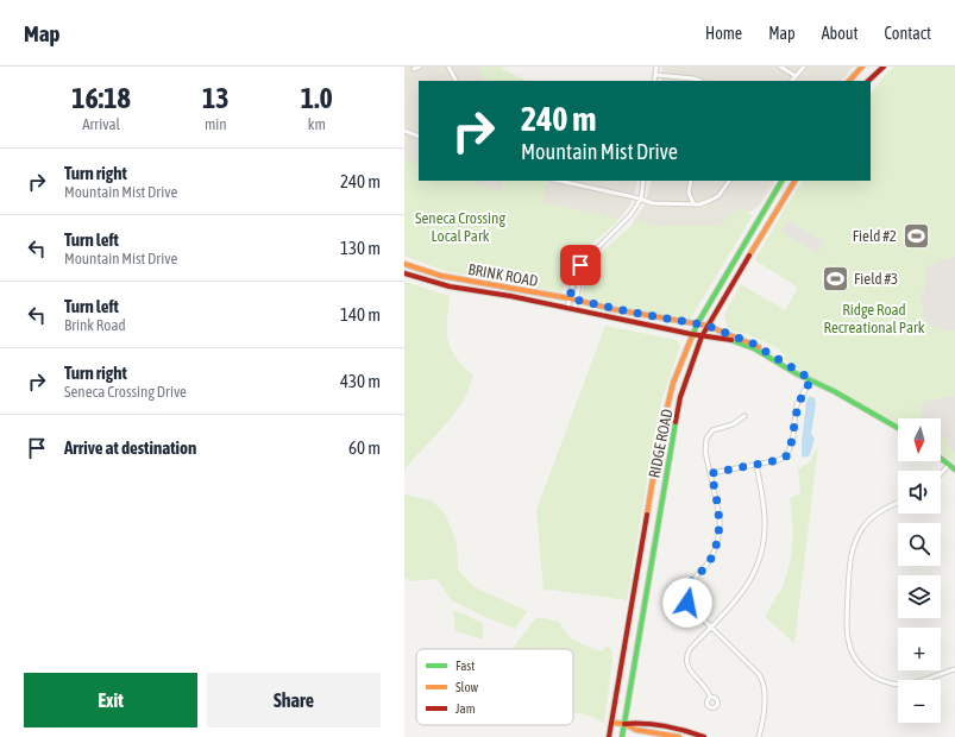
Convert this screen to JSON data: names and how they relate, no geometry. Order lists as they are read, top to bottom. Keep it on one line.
{"streets":{"main road":["BRINK ROAD","RIDGE ROAD"]},"crossings":[["BRINK ROAD","RIDGE ROAD"]],"parks":["Seneca Crossing Local Park","Ridge Road Recreational Park"],"places":{"sports":["Field #2","Field #3"]},"legend":["Fast","Slow","Jam"],"north":"bottom","page":{"header":"Map","nav":["Home","Map","About","Contact"],"eta":["16:18","Arrival","13","min","1.0","km"],"turn":["240 m","Mountain Mist Drive"],"list":[{"name":"Turn right","note":"Mountain Mist Drive","value":"240 m"},{"name":"Turn left","note":"Mountain Mist Drive","value":"130 m"},{"name":"Turn left","note":"Brink Road","value":"140 m"},{"name":"Turn right","note":"Seneca Crossing Drive","value":"430 m"},{"name":"Arrive at destination","value":"60 m"}],"map_buttons":["+","−"],"buttons":["Exit","Share"]}}
